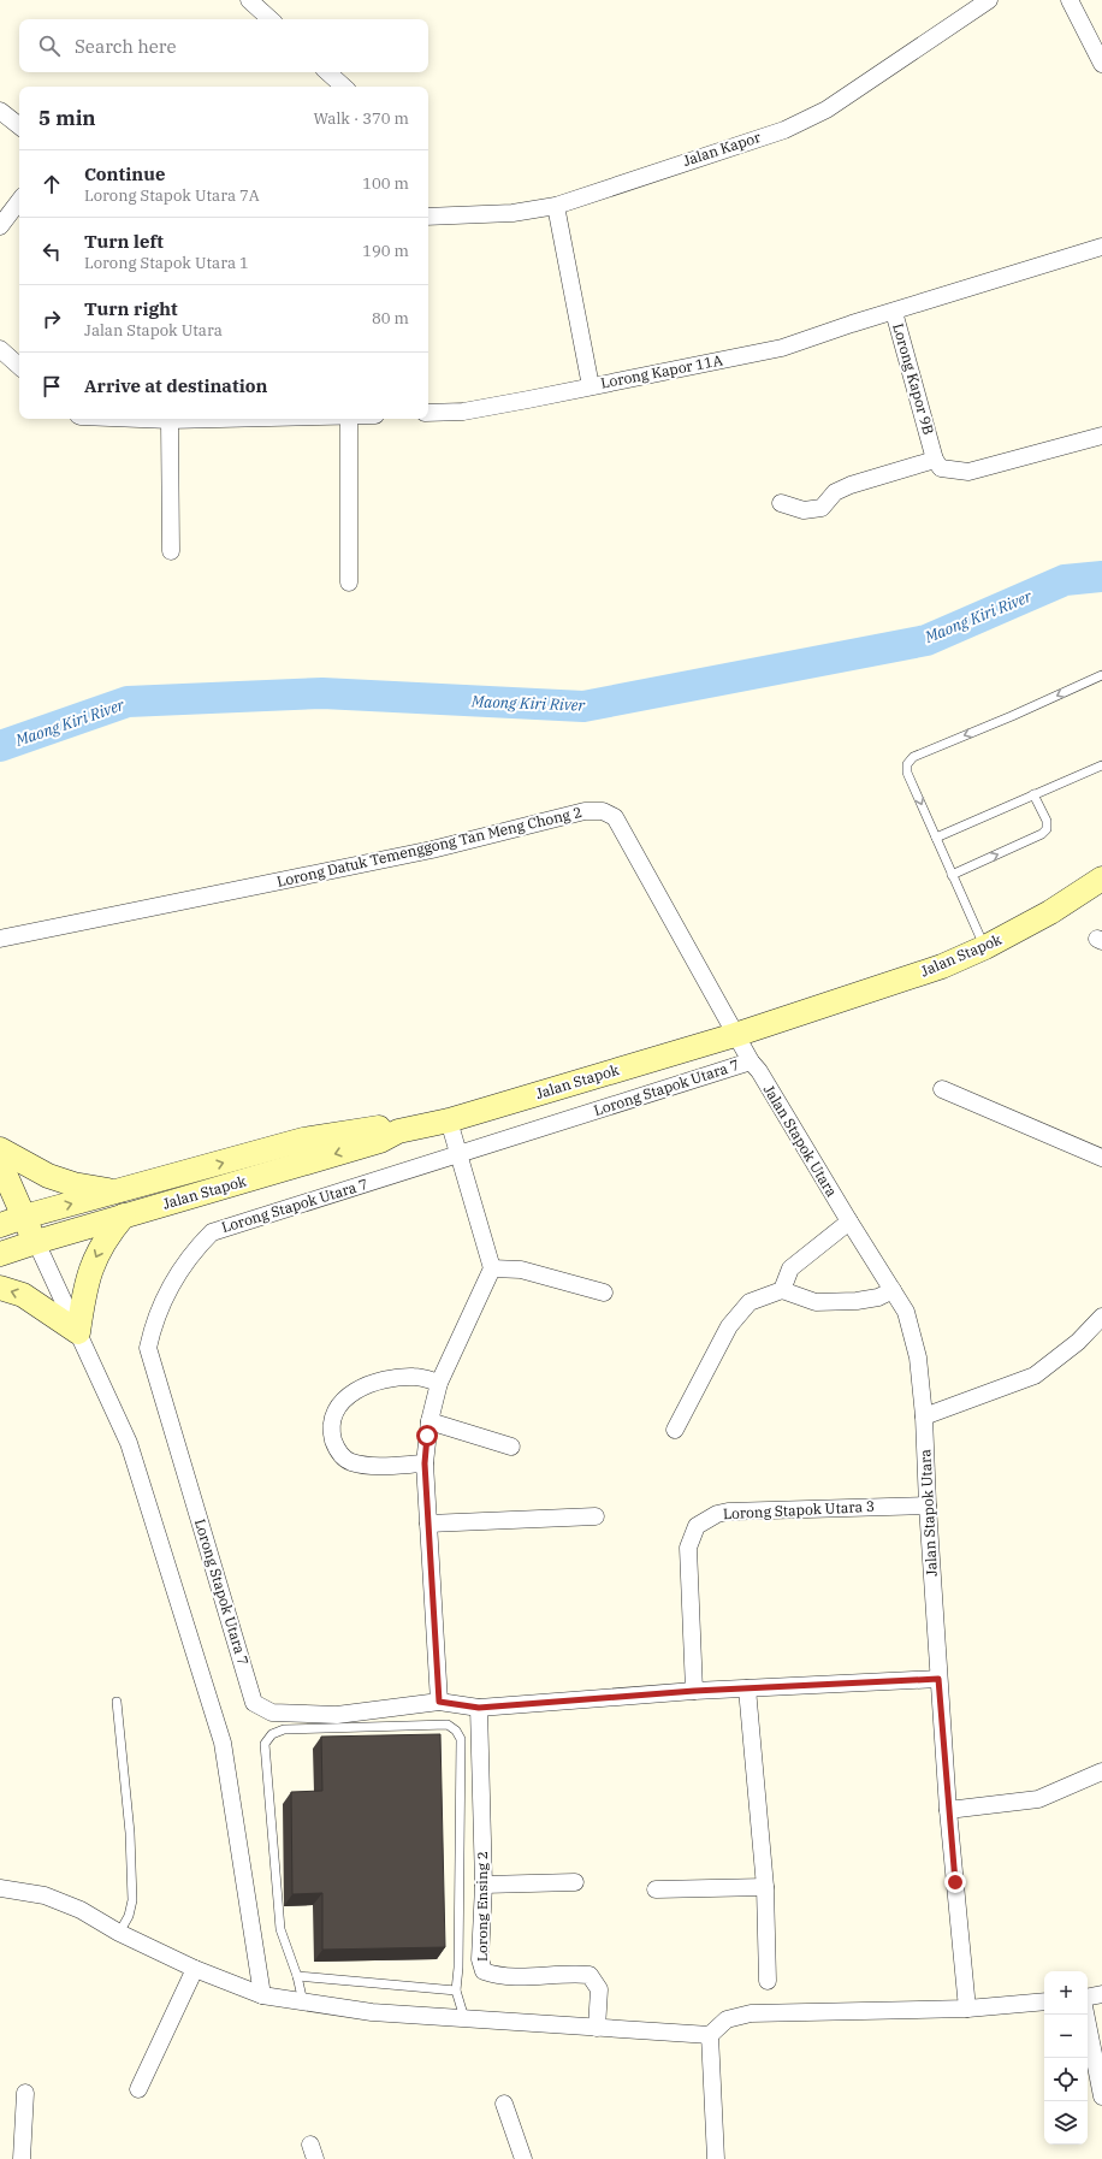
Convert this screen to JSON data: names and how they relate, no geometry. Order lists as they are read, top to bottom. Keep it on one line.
{"streets":{"main road":["Jalan Stapok"],"street":["Jalan Kapor","Lorong Kapor 11A","Lorong Kapor 9B","Lorong Datuk Temenggong Tan Meng Chong 2","Lorong Stapok Utara 7","Jalan Stapok Utara","Lorong Stapok Utara 3","Lorong Ensing 2"]},"crossings":[["Lorong Kapor 11A","Lorong Kapor 9B"],["Lorong Datuk Temenggong Tan Meng Chong 2","Jalan Stapok"],["Lorong Datuk Temenggong Tan Meng Chong 2","Lorong Stapok Utara 7"],["Lorong Datuk Temenggong Tan Meng Chong 2","Jalan Stapok Utara"],["Lorong Stapok Utara 7","Jalan Stapok Utara"],["Jalan Stapok Utara","Lorong Stapok Utara 3"]],"water":["Maong Kiri River"],"page":{"search":"Search here","heading":["5 min","Walk · 370 m"],"list":[["Continue","Lorong Stapok Utara 7A","100 m"],["Turn left","Lorong Stapok Utara 1","190 m"],["Turn right","Jalan Stapok Utara","80 m"],"Arrive at destination"],"map_buttons":["+","−"]}}
